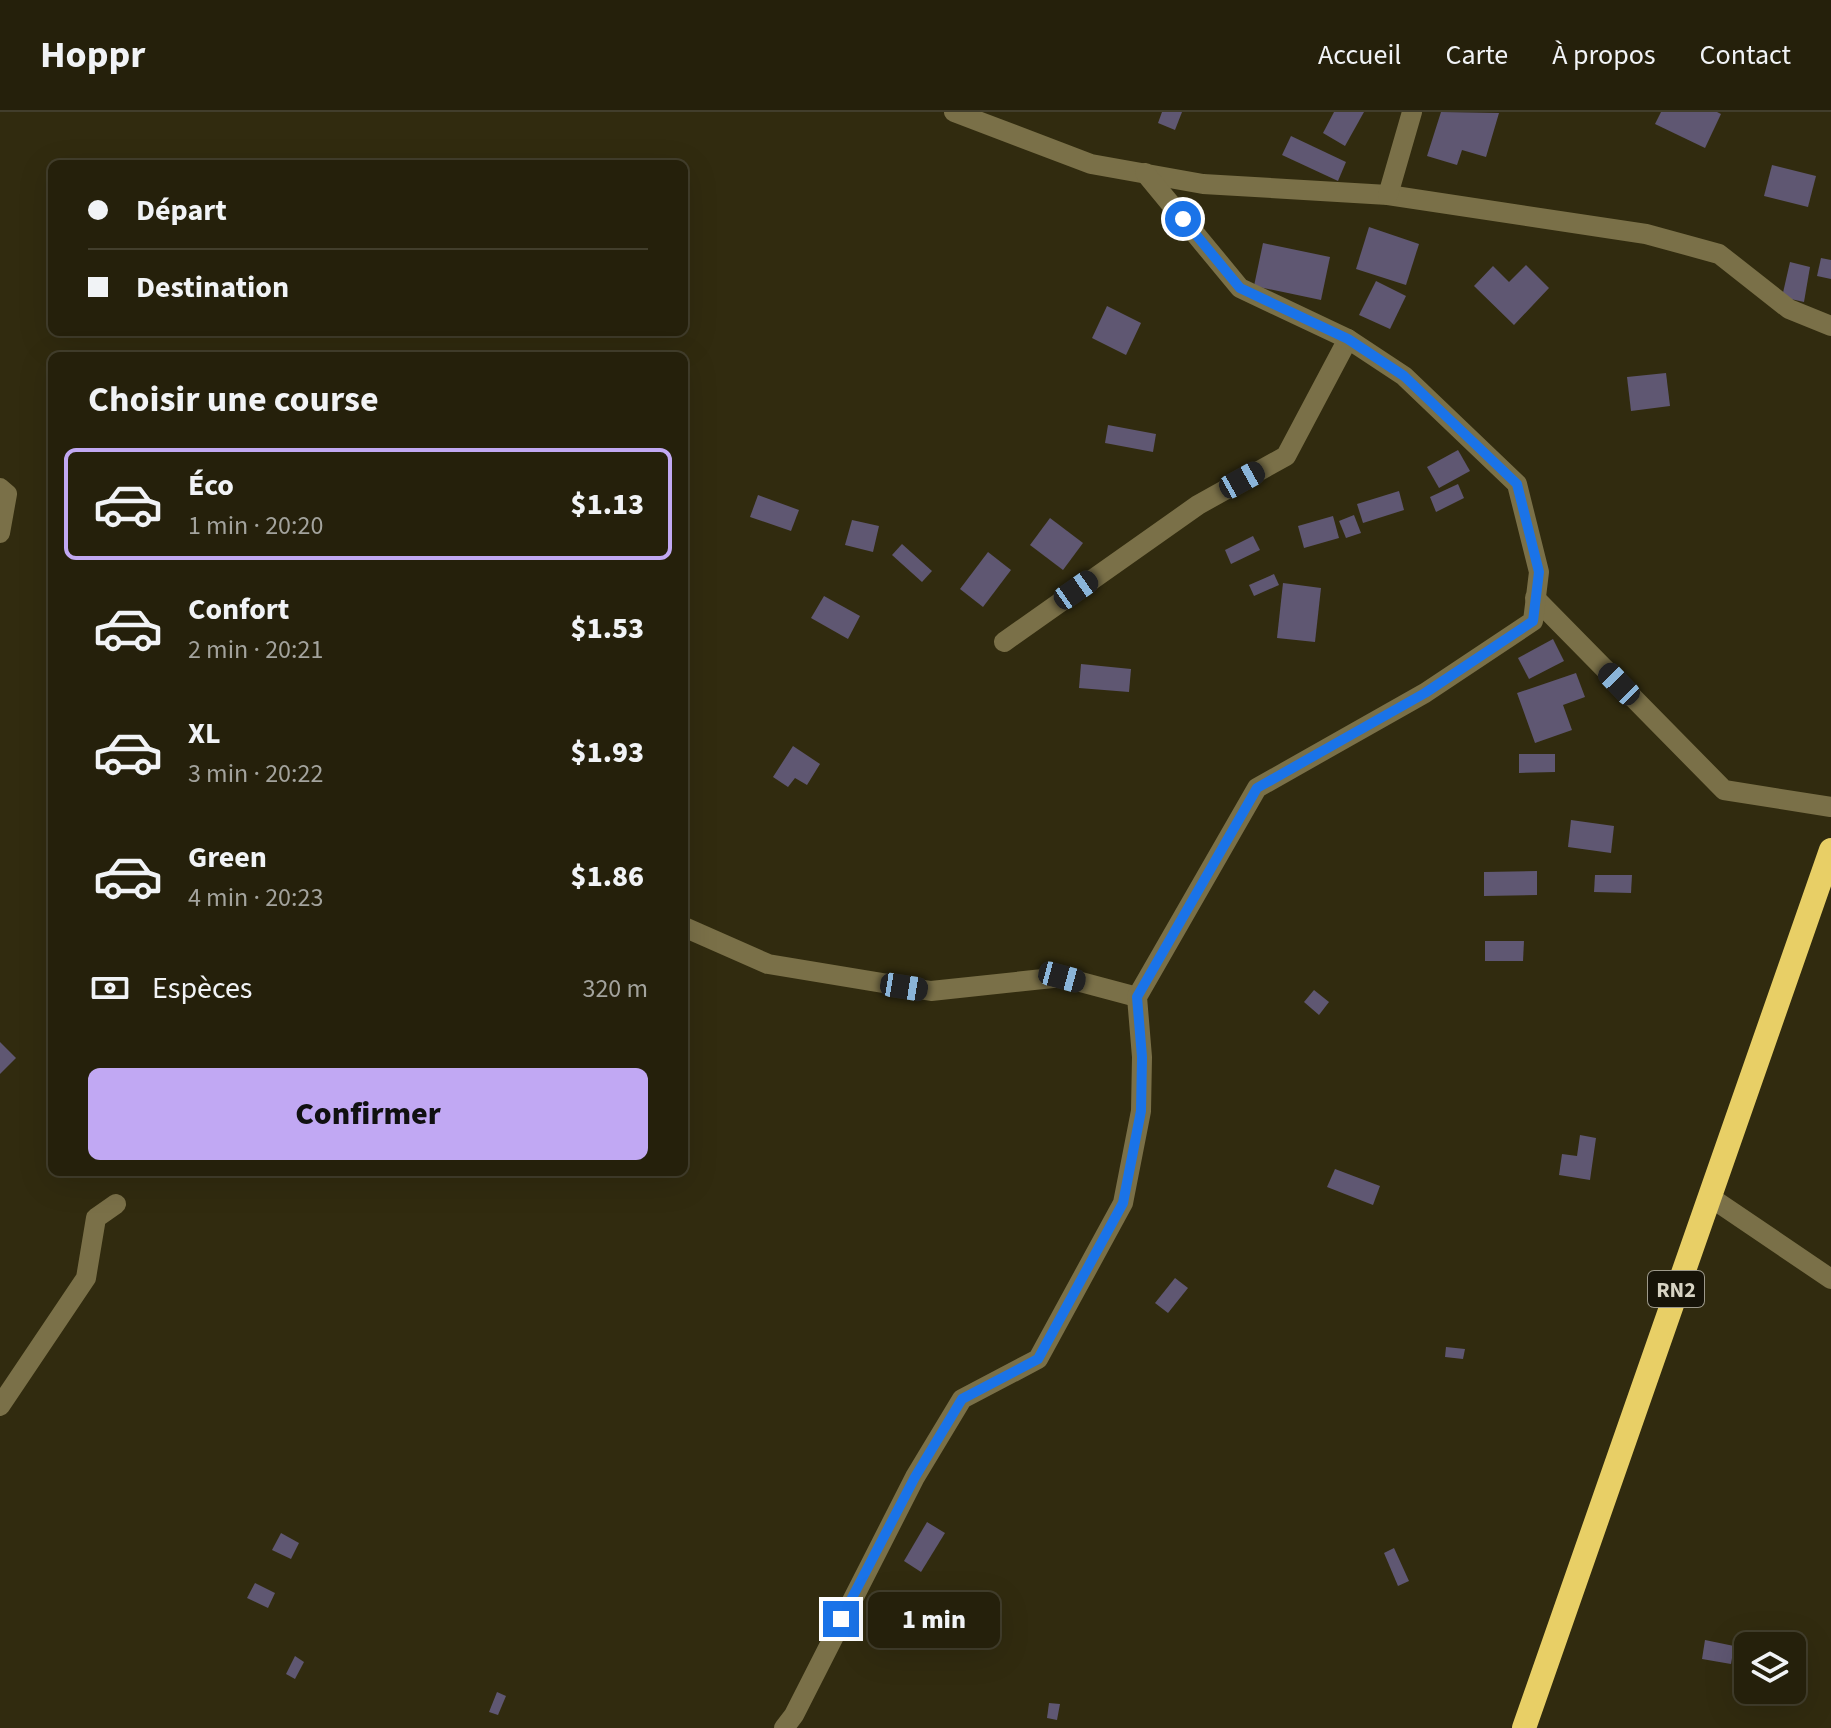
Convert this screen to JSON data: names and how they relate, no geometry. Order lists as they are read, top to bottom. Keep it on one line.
{"streets":{"highway":["RN2"]},"page":{"header":"Hoppr","nav":["Accueil","Carte","À propos","Contact"],"banner":["Départ","Destination"],"heading":"Choisir une course","list":[{"name":"Éco","note":"1 min · 20:20","value":"$1.13"},{"name":"Confort","note":"2 min · 20:21","value":"$1.53"},{"name":"XL","note":"3 min · 20:22","value":"$1.93"},{"name":"Green","note":"4 min · 20:23","value":"$1.86"}],"pay":["Espèces","320 m"],"buttons":"Confirmer","bubble":"1 min"}}
